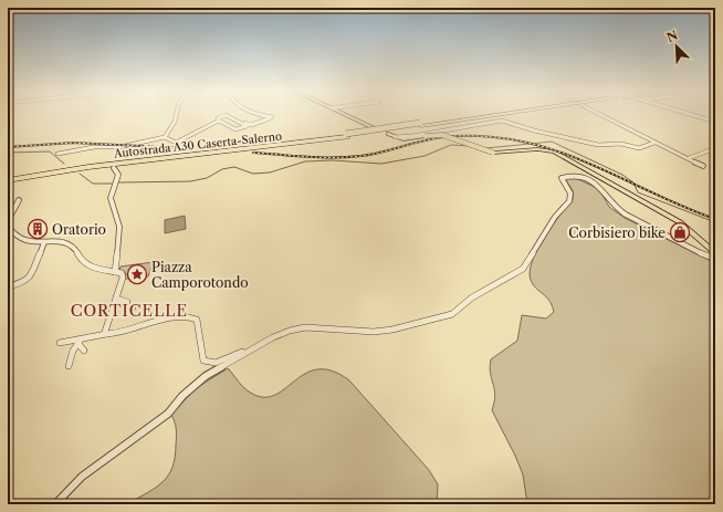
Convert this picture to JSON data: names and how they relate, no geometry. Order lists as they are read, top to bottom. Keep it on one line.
{"streets":{"highway":["Autostrada A30 Caserta-Salerno"]},"districts":["CORTICELLE"],"places":{"building":["Oratorio"],"shop":["Corbisiero bike"],"place":["Piazza Camporotondo"]},"north":"top left"}
